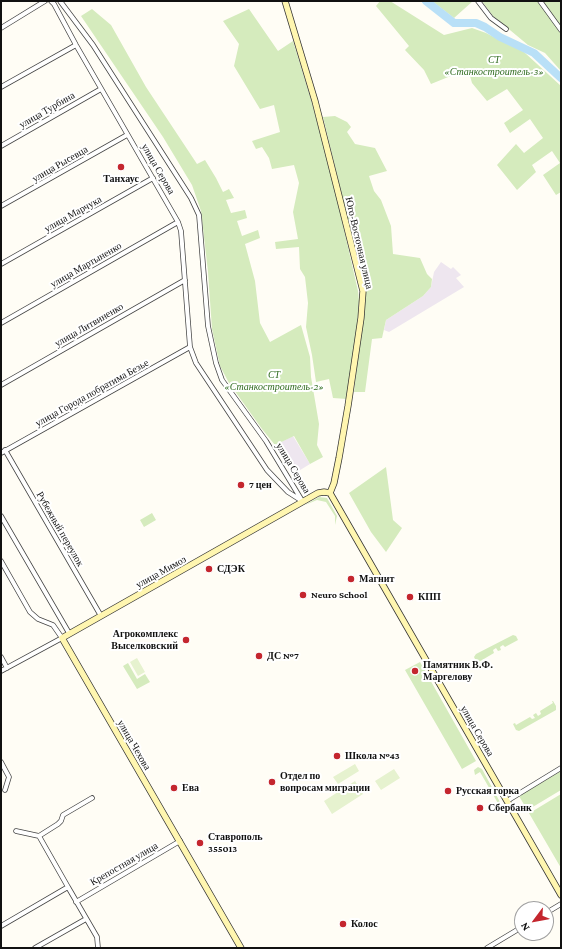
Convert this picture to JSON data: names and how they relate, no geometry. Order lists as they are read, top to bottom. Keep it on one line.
{"streets":{"street":["улица Турбина","улица Рысевца","улица Серова","улица Марчука","Юго-Восточная улица","улица Мартыненко","улица Литвиненко","улица Города побратима Безье","Рубежный переулок","улица Мимоз","улица Чехова","Крепостная улица"]},"crossings":[["улица Турбина","улица Серова"],["улица Рысевца","улица Серова"],["улица Серова","улица Марчука"],["улица Серова","Юго-Восточная улица"],["улица Серова","улица Мартыненко"],["улица Серова","улица Литвиненко"],["улица Серова","улица Города побратима Безье"],["улица Серова","улица Мимоз"],["Юго-Восточная улица","улица Мимоз"],["улица Города побратима Безье","Рубежный переулок"],["Рубежный переулок","улица Мимоз"],["улица Мимоз","улица Чехова"],["улица Чехова","Крепостная улица"]],"parks":["СТ «Станкостроитель-3»","СТ «Станкостроитель-2»"],"places":["Танхаус","7 цен","СДЭК","Магнит","Neuro School","КПП","Агрокомплекс Выселковский","ДС №7","Памятник В.Ф. Маргелову","Школа №43","Отдел по вопросам миграции","Ева","Русская горка","Сбербанк","Ставрополь 355013","Колос"],"north":"bottom left"}
